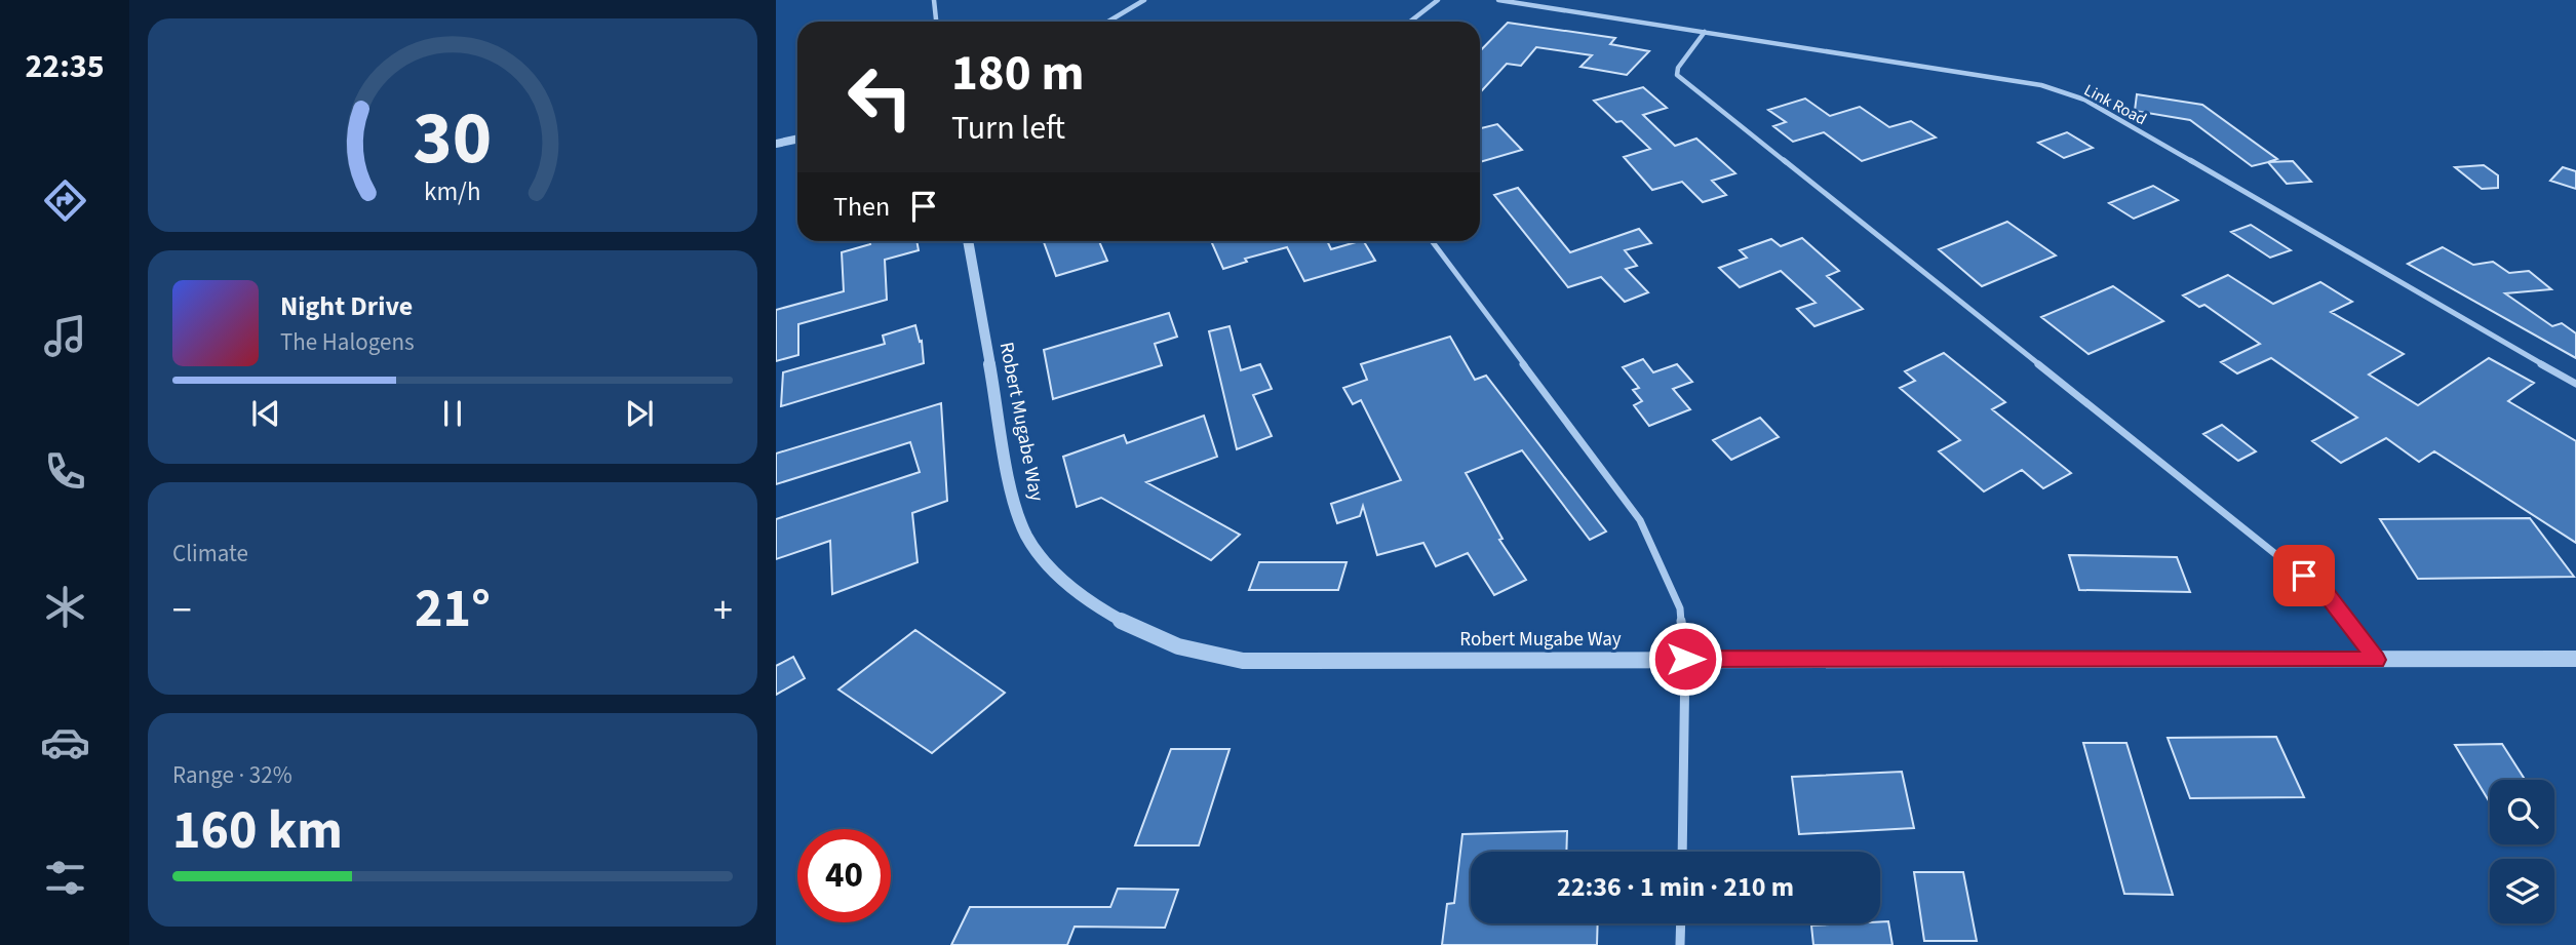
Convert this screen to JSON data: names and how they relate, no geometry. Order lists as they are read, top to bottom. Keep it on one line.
{"streets":{"street":["Link Road","Robert Mugabe Way"]},"page":{"tabs":"22:35","turn":["180 m","Turn left"],"then":"Then","song":["Night Drive","The Halogens"],"tile":["Climate",["Range · 32%","160 km"]],"heat":["−","21°","+"],"limit":"40","trip":"22:36 · 1 min · 210 m","gauge":["30","km/h"]}}
